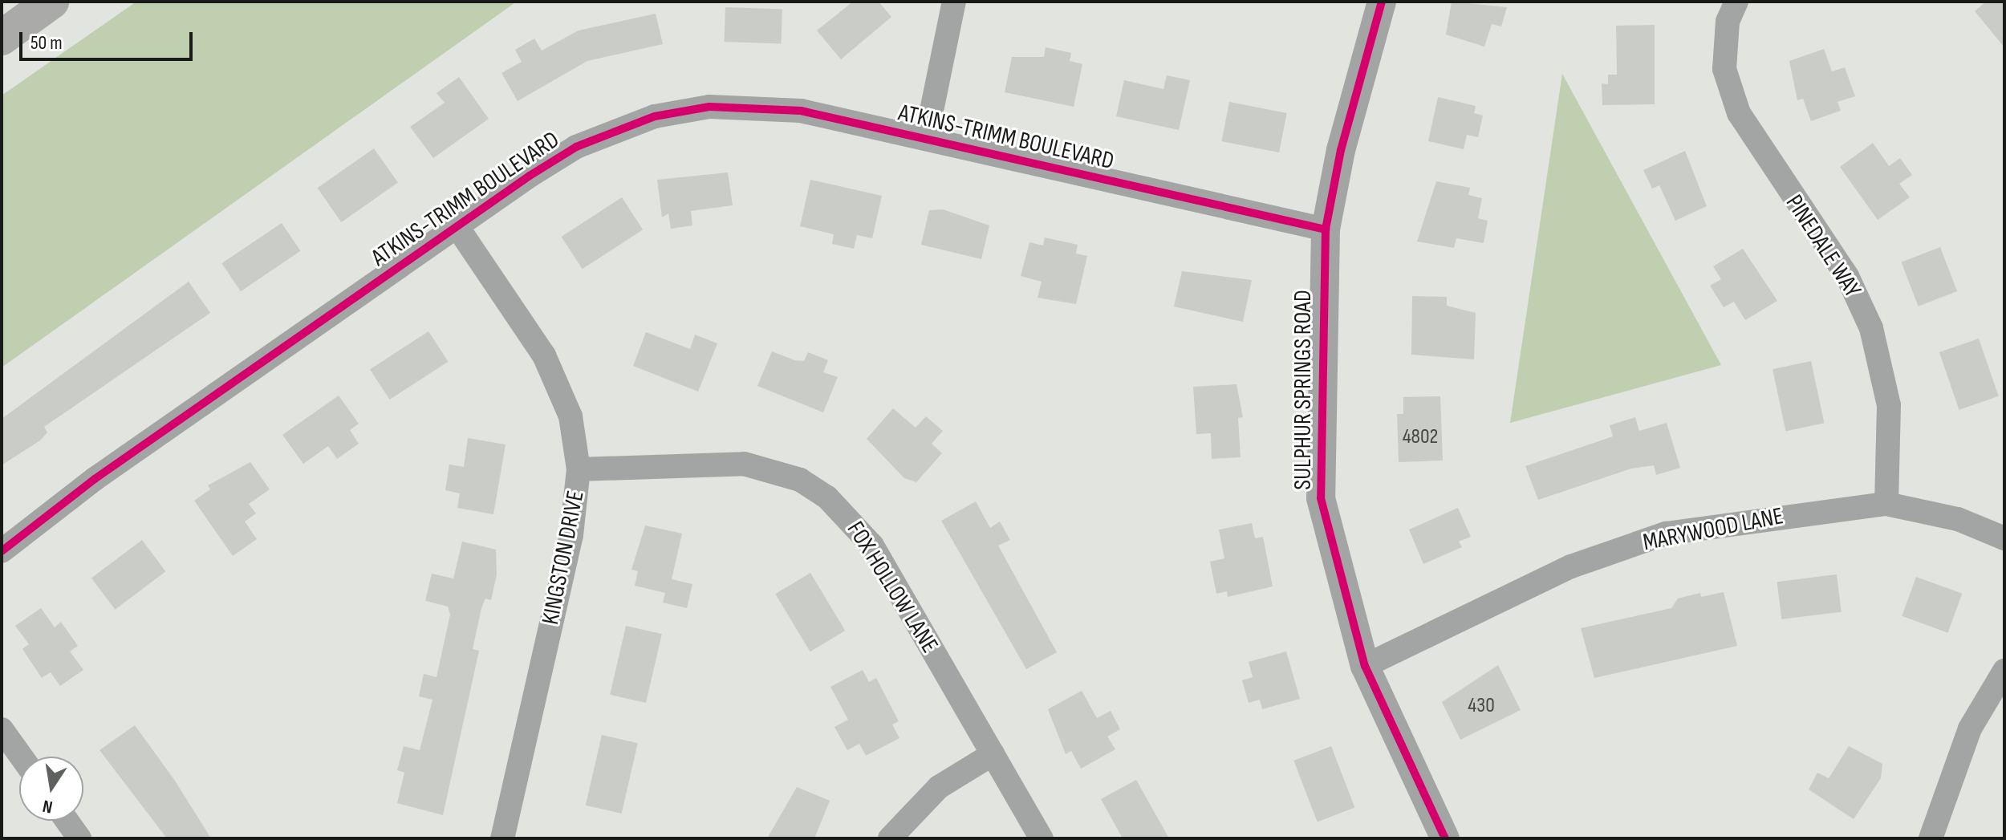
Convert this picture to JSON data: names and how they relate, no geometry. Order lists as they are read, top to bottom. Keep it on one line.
{"streets":{"street":["ATKINS-TRIMM BOULEVARD","PINEDALE WAY","SULPHUR SPRINGS ROAD","MARYWOOD LANE","KINGSTON DRIVE","FOX HOLLOW LANE"]},"crossings":[["ATKINS-TRIMM BOULEVARD","SULPHUR SPRINGS ROAD"],["ATKINS-TRIMM BOULEVARD","KINGSTON DRIVE"],["PINEDALE WAY","MARYWOOD LANE"],["SULPHUR SPRINGS ROAD","MARYWOOD LANE"],["KINGSTON DRIVE","FOX HOLLOW LANE"]],"house_numbers":["4802","430"],"scale_bar":"50 m","north":"bottom"}
